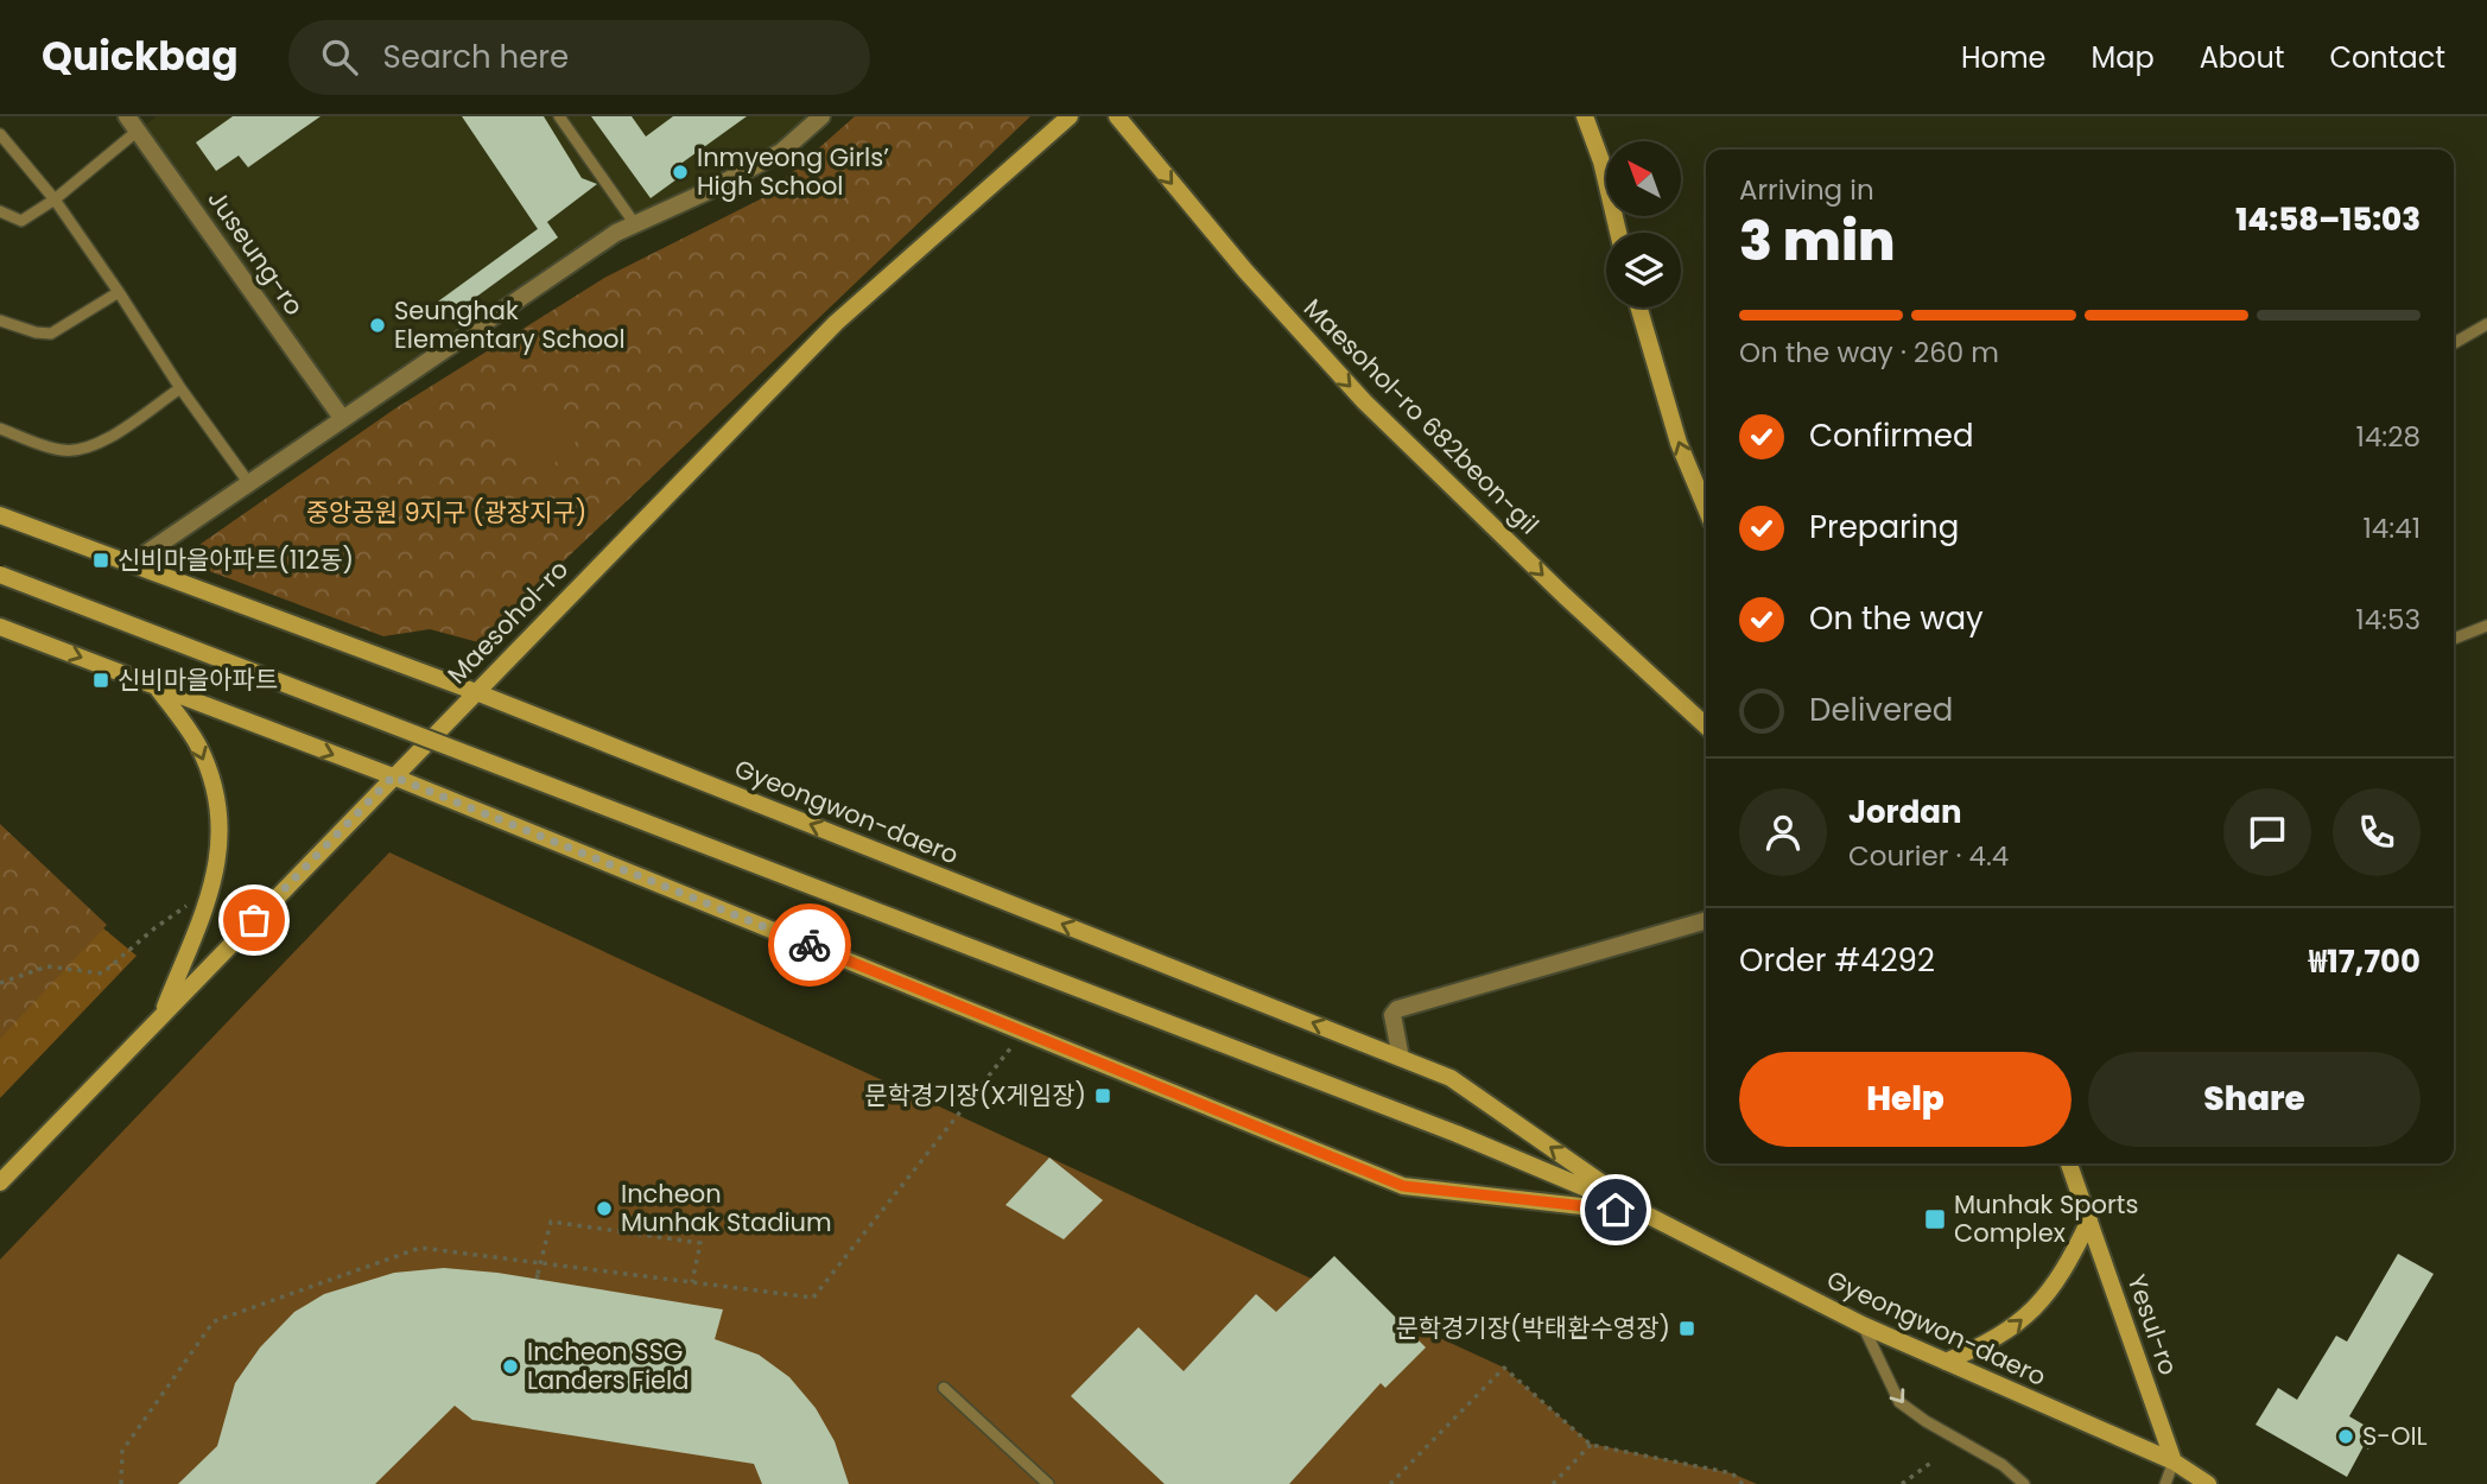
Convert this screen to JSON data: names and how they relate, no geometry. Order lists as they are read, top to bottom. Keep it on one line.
{"streets":{"main road":["Maesohol-ro 682beon-gil","Maesohol-ro","Gyeongwon-daero","Yesul-ro"],"street":["Juseung-ro"]},"crossings":[["Maesohol-ro","Gyeongwon-daero"],["Gyeongwon-daero","Yesul-ro"]],"one_way":["Maesohol-ro 682beon-gil"],"parks":["중앙공원 9지구 (광장지구)"],"places":{"other":["Inmyeong Girls’ High School","Seunghak Elementary School","Incheon Munhak Stadium","Incheon SSG Landers Field","S-OIL"],"transit":["신비마을아파트(112동)","신비마을아파트","문학경기장(X게임장)","Munhak Sports Complex","문학경기장(박태환수영장)"]},"north":"top left","page":{"header":"Quickbag","search":"Search here","nav":["Home","Map","About","Contact"],"heading":["3 min","Arriving in","14:58–15:03"],"panel":["Jordan","Courier · 4.4","Order #4292","₩17,700"],"bar":"On the way · 260 m","list":[["Confirmed","14:28"],["Preparing","14:41"],["On the way","14:53"],"Delivered"],"buttons":["Help","Share"]}}
